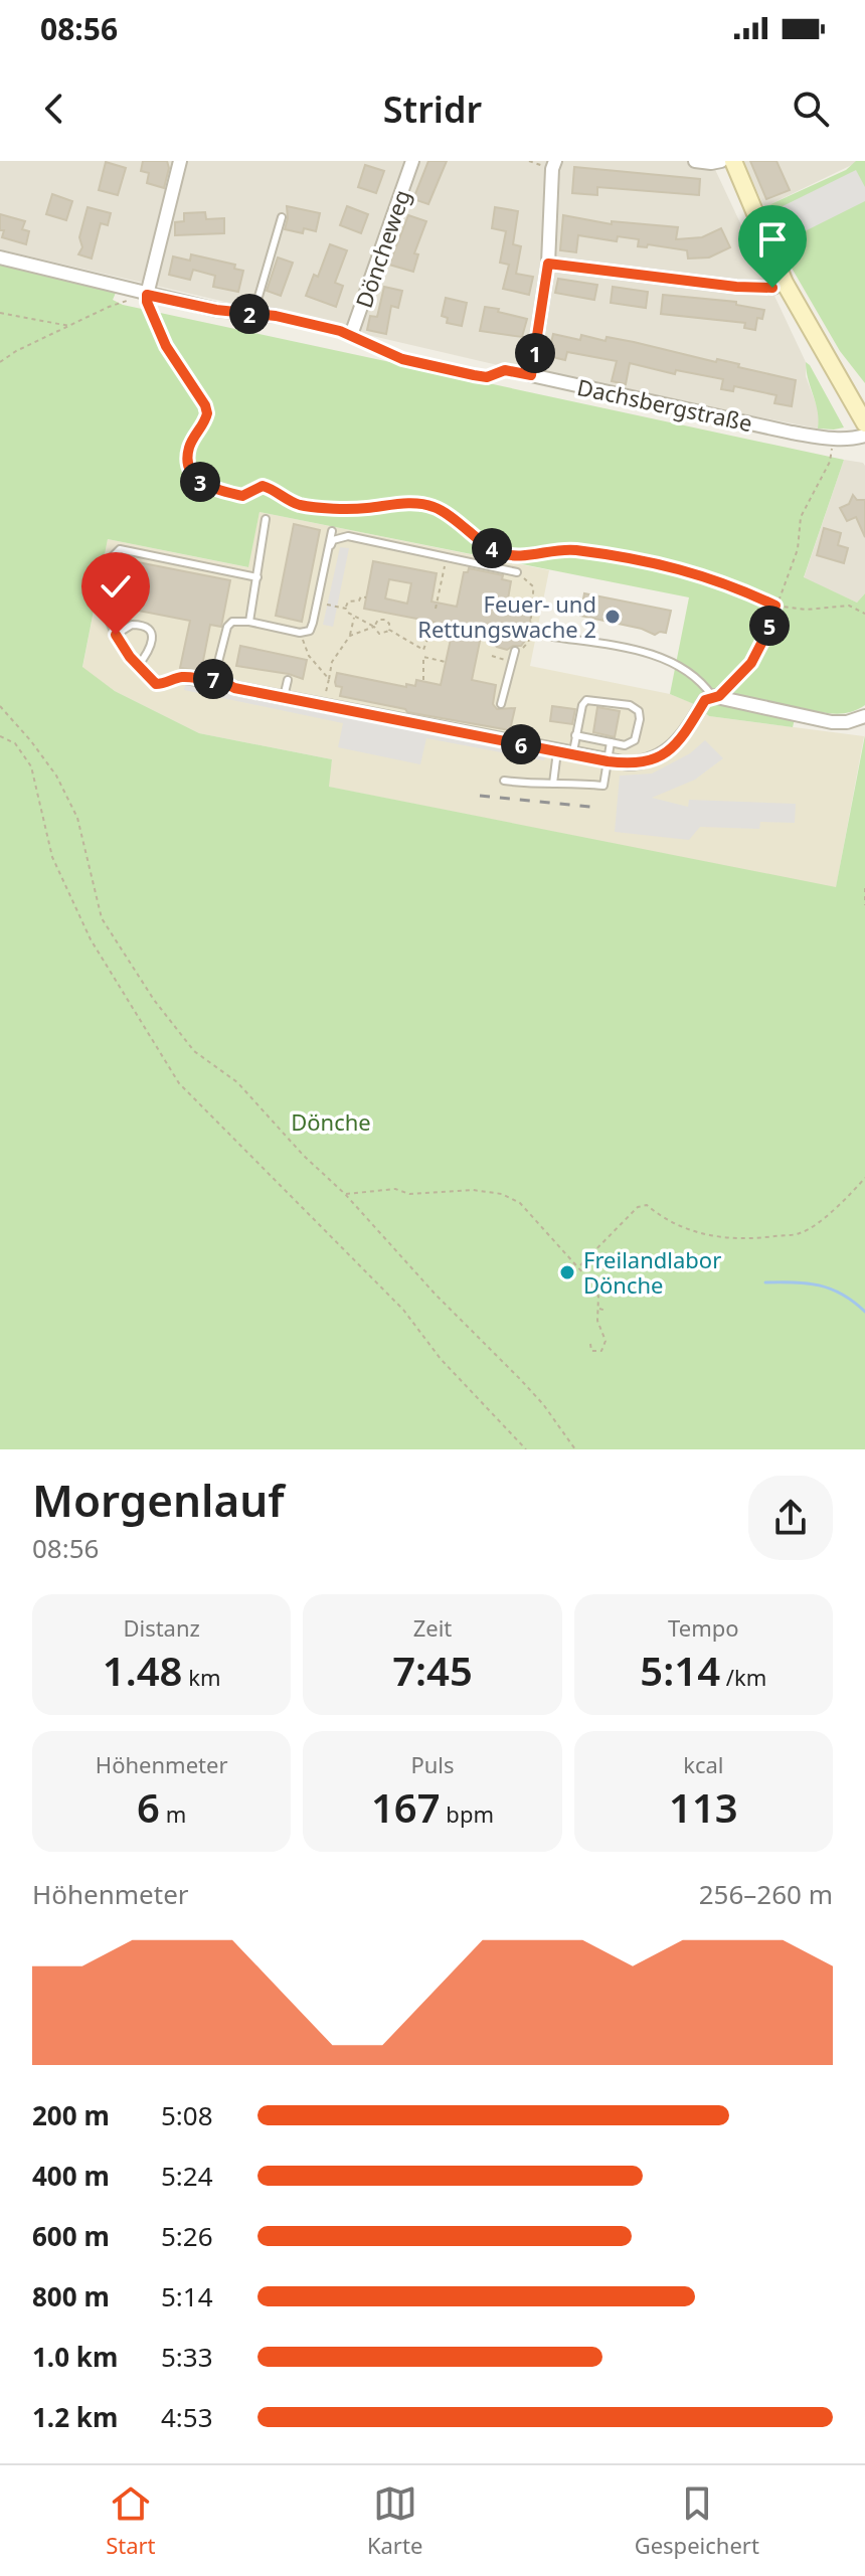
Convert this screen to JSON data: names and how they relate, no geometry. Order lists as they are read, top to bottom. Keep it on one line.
{"streets":{"street":["Döncheweg","Dachsbergstraße"]},"parks":["Dönche"],"places":["Feuer- und Rettungswache 2","Freilandlabor Dönche"],"page":{"status":"08:56","header":"Stridr","pins":["2","1","3","4","5","7","6"],"heading":["Morgenlauf","08:56"],"stats":[["Distanz","1.48 km"],["Zeit","7:45"],["Tempo","5:14 /km"],["Höhenmeter","6 m"],["Puls","167 bpm"],["kcal","113"]],"chart":["Höhenmeter","256–260 m"],"list":[{"name":"200 m","note":"5:08"},{"name":"400 m","note":"5:24"},{"name":"600 m","note":"5:26"},{"name":"800 m","note":"5:14"},{"name":"1.0 km","note":"5:33"},{"name":"1.2 km","note":"4:53"}],"tabs":["Start","Karte","Gespeichert"]}}
